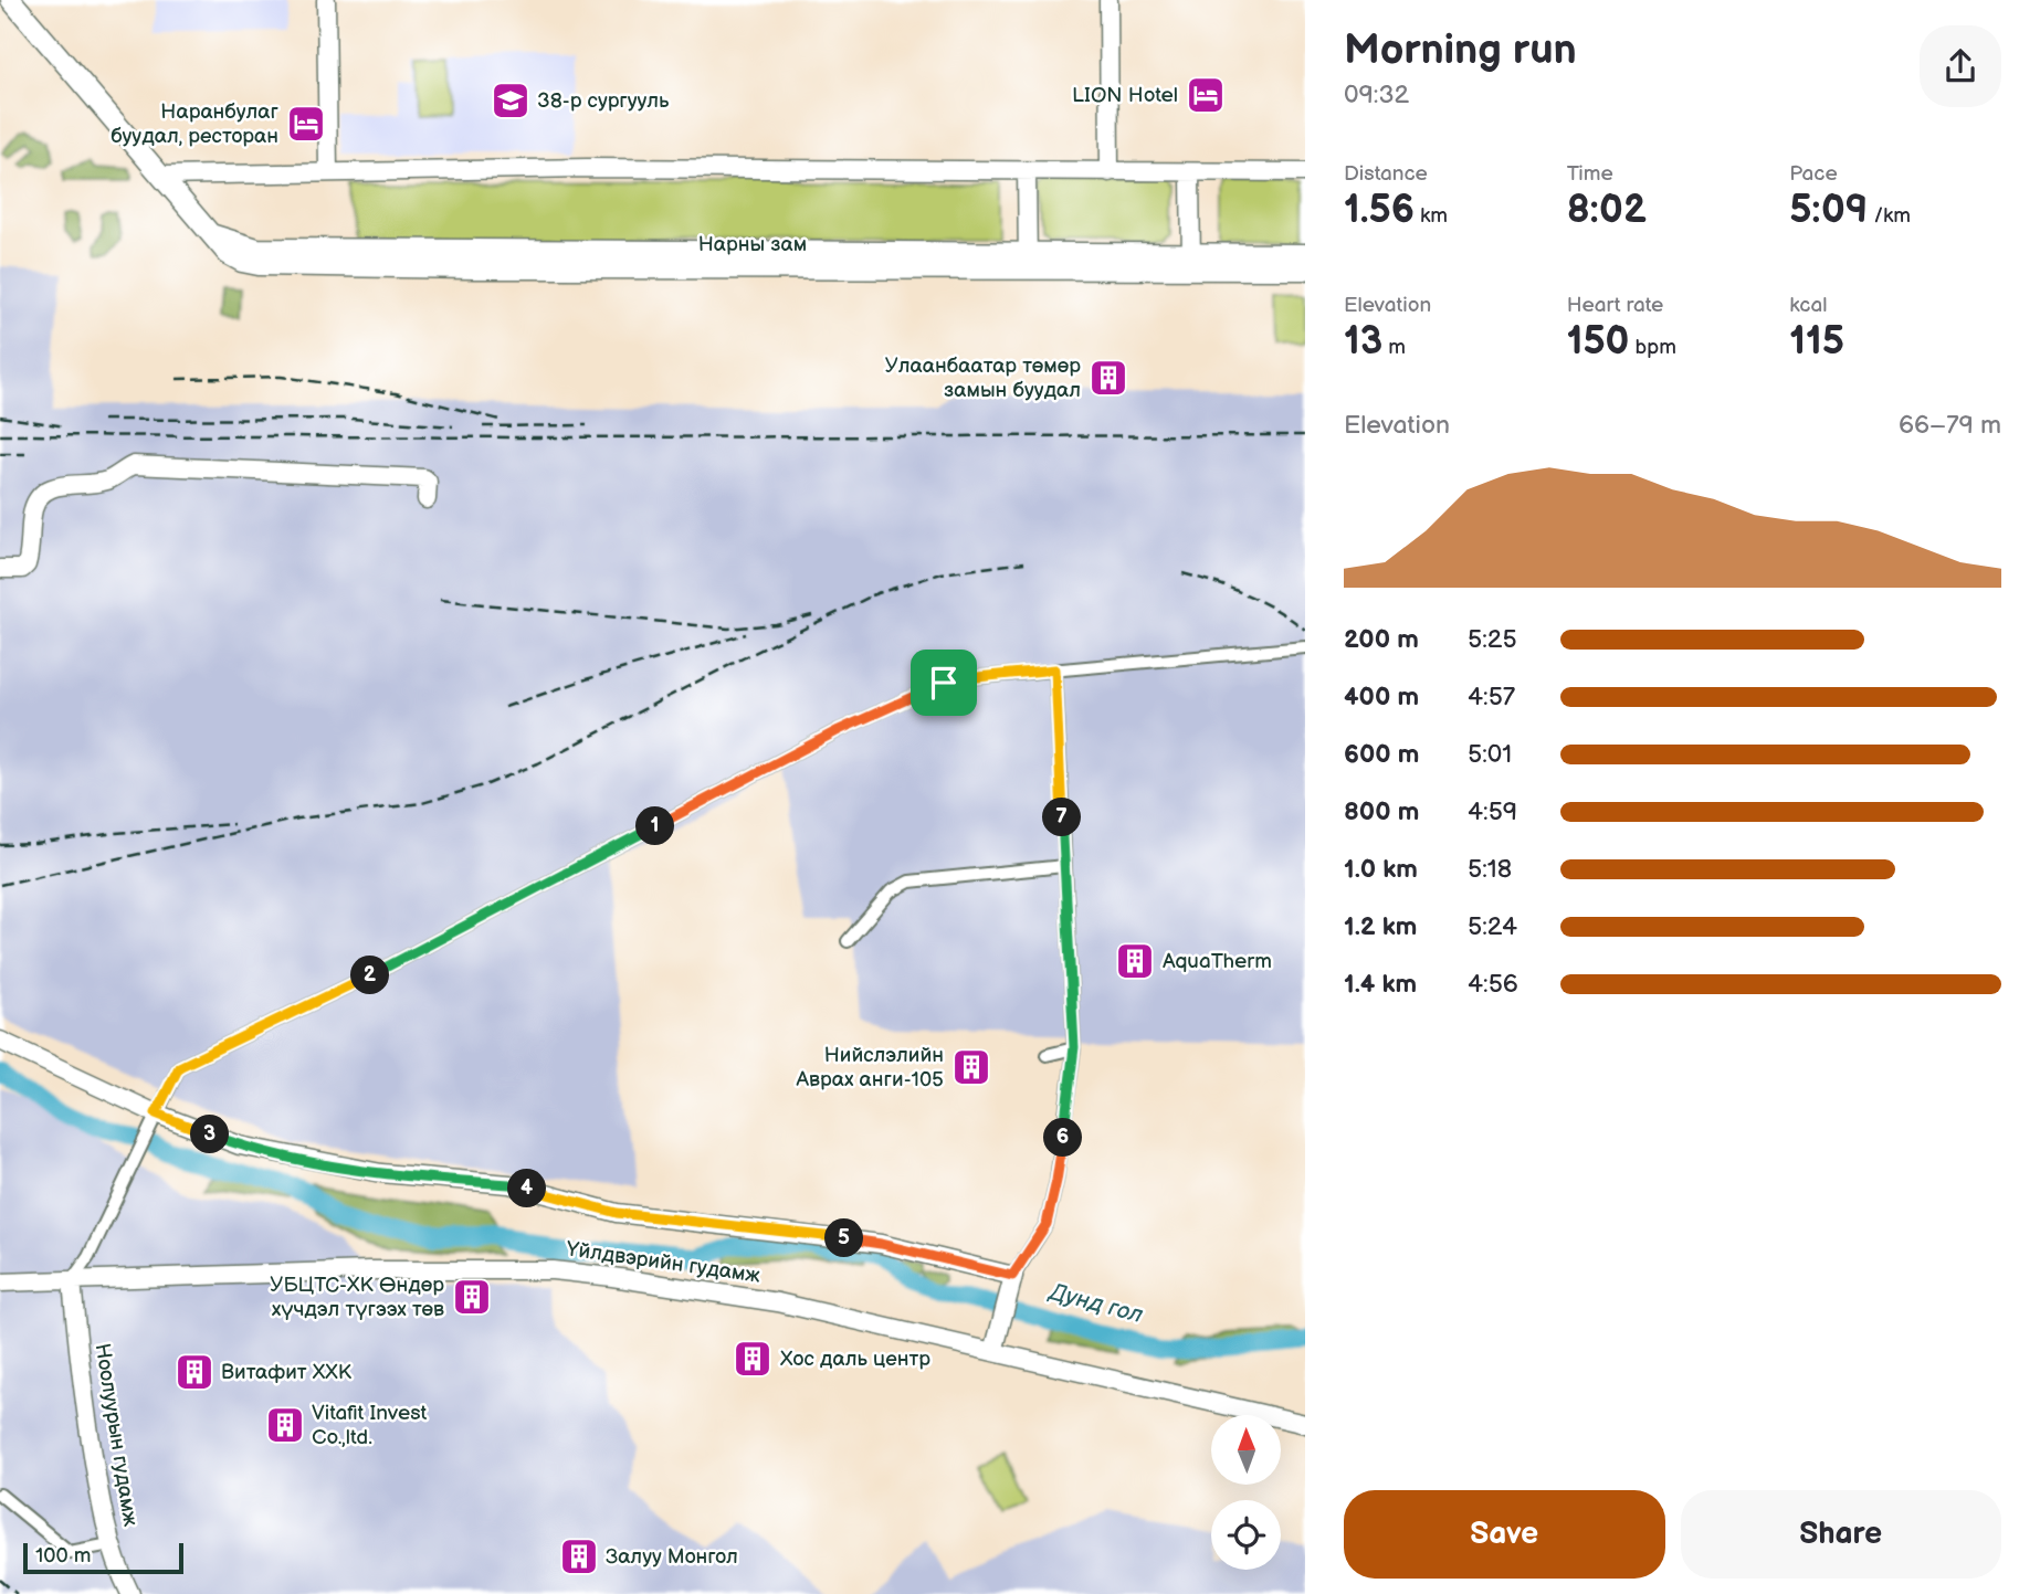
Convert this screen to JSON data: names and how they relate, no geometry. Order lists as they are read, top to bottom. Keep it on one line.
{"streets":{"main road":["Нарны зам"],"street":["Yйлдвэрийн гудамж","Ноолуурын гудамж"]},"crossings":[["Yйлдвэрийн гудамж","Ноолуурын гудамж"]],"water":["Дунд гол"],"places":{"hotel":["LION Hotel","Наранбулаг буудал, ресторан"],"school or university":["38-р сургууль"],"building":["Улаанбаатар төмөр замын буудал","AquaTherm","Нийслэлийн Аврах анги-105","УБЦТС-ХК Өндөр хүчдэл түгээх төв","Хос даль центр","Витафит ХХК","Vitafit Invest Co.,ltd.","Залуу Монгол"]},"scale_bar":"100 m","north":"top","page":{"heading":["Morning run","09:32"],"stats":[["Distance","1.56 km"],["Time","8:02"],["Pace","5:09 /km"],["Elevation","13 m"],["Heart rate","150 bpm"],["kcal","115"]],"chart":["Elevation","66–79 m"],"list":[{"name":"200 m","note":"5:25"},{"name":"400 m","note":"4:57"},{"name":"600 m","note":"5:01"},{"name":"800 m","note":"4:59"},{"name":"1.0 km","note":"5:18"},{"name":"1.2 km","note":"5:24"},{"name":"1.4 km","note":"4:56"}],"pins":["7","1","2","3","6","4","5"],"buttons":["Save","Share"],"scale":"100 m"}}
